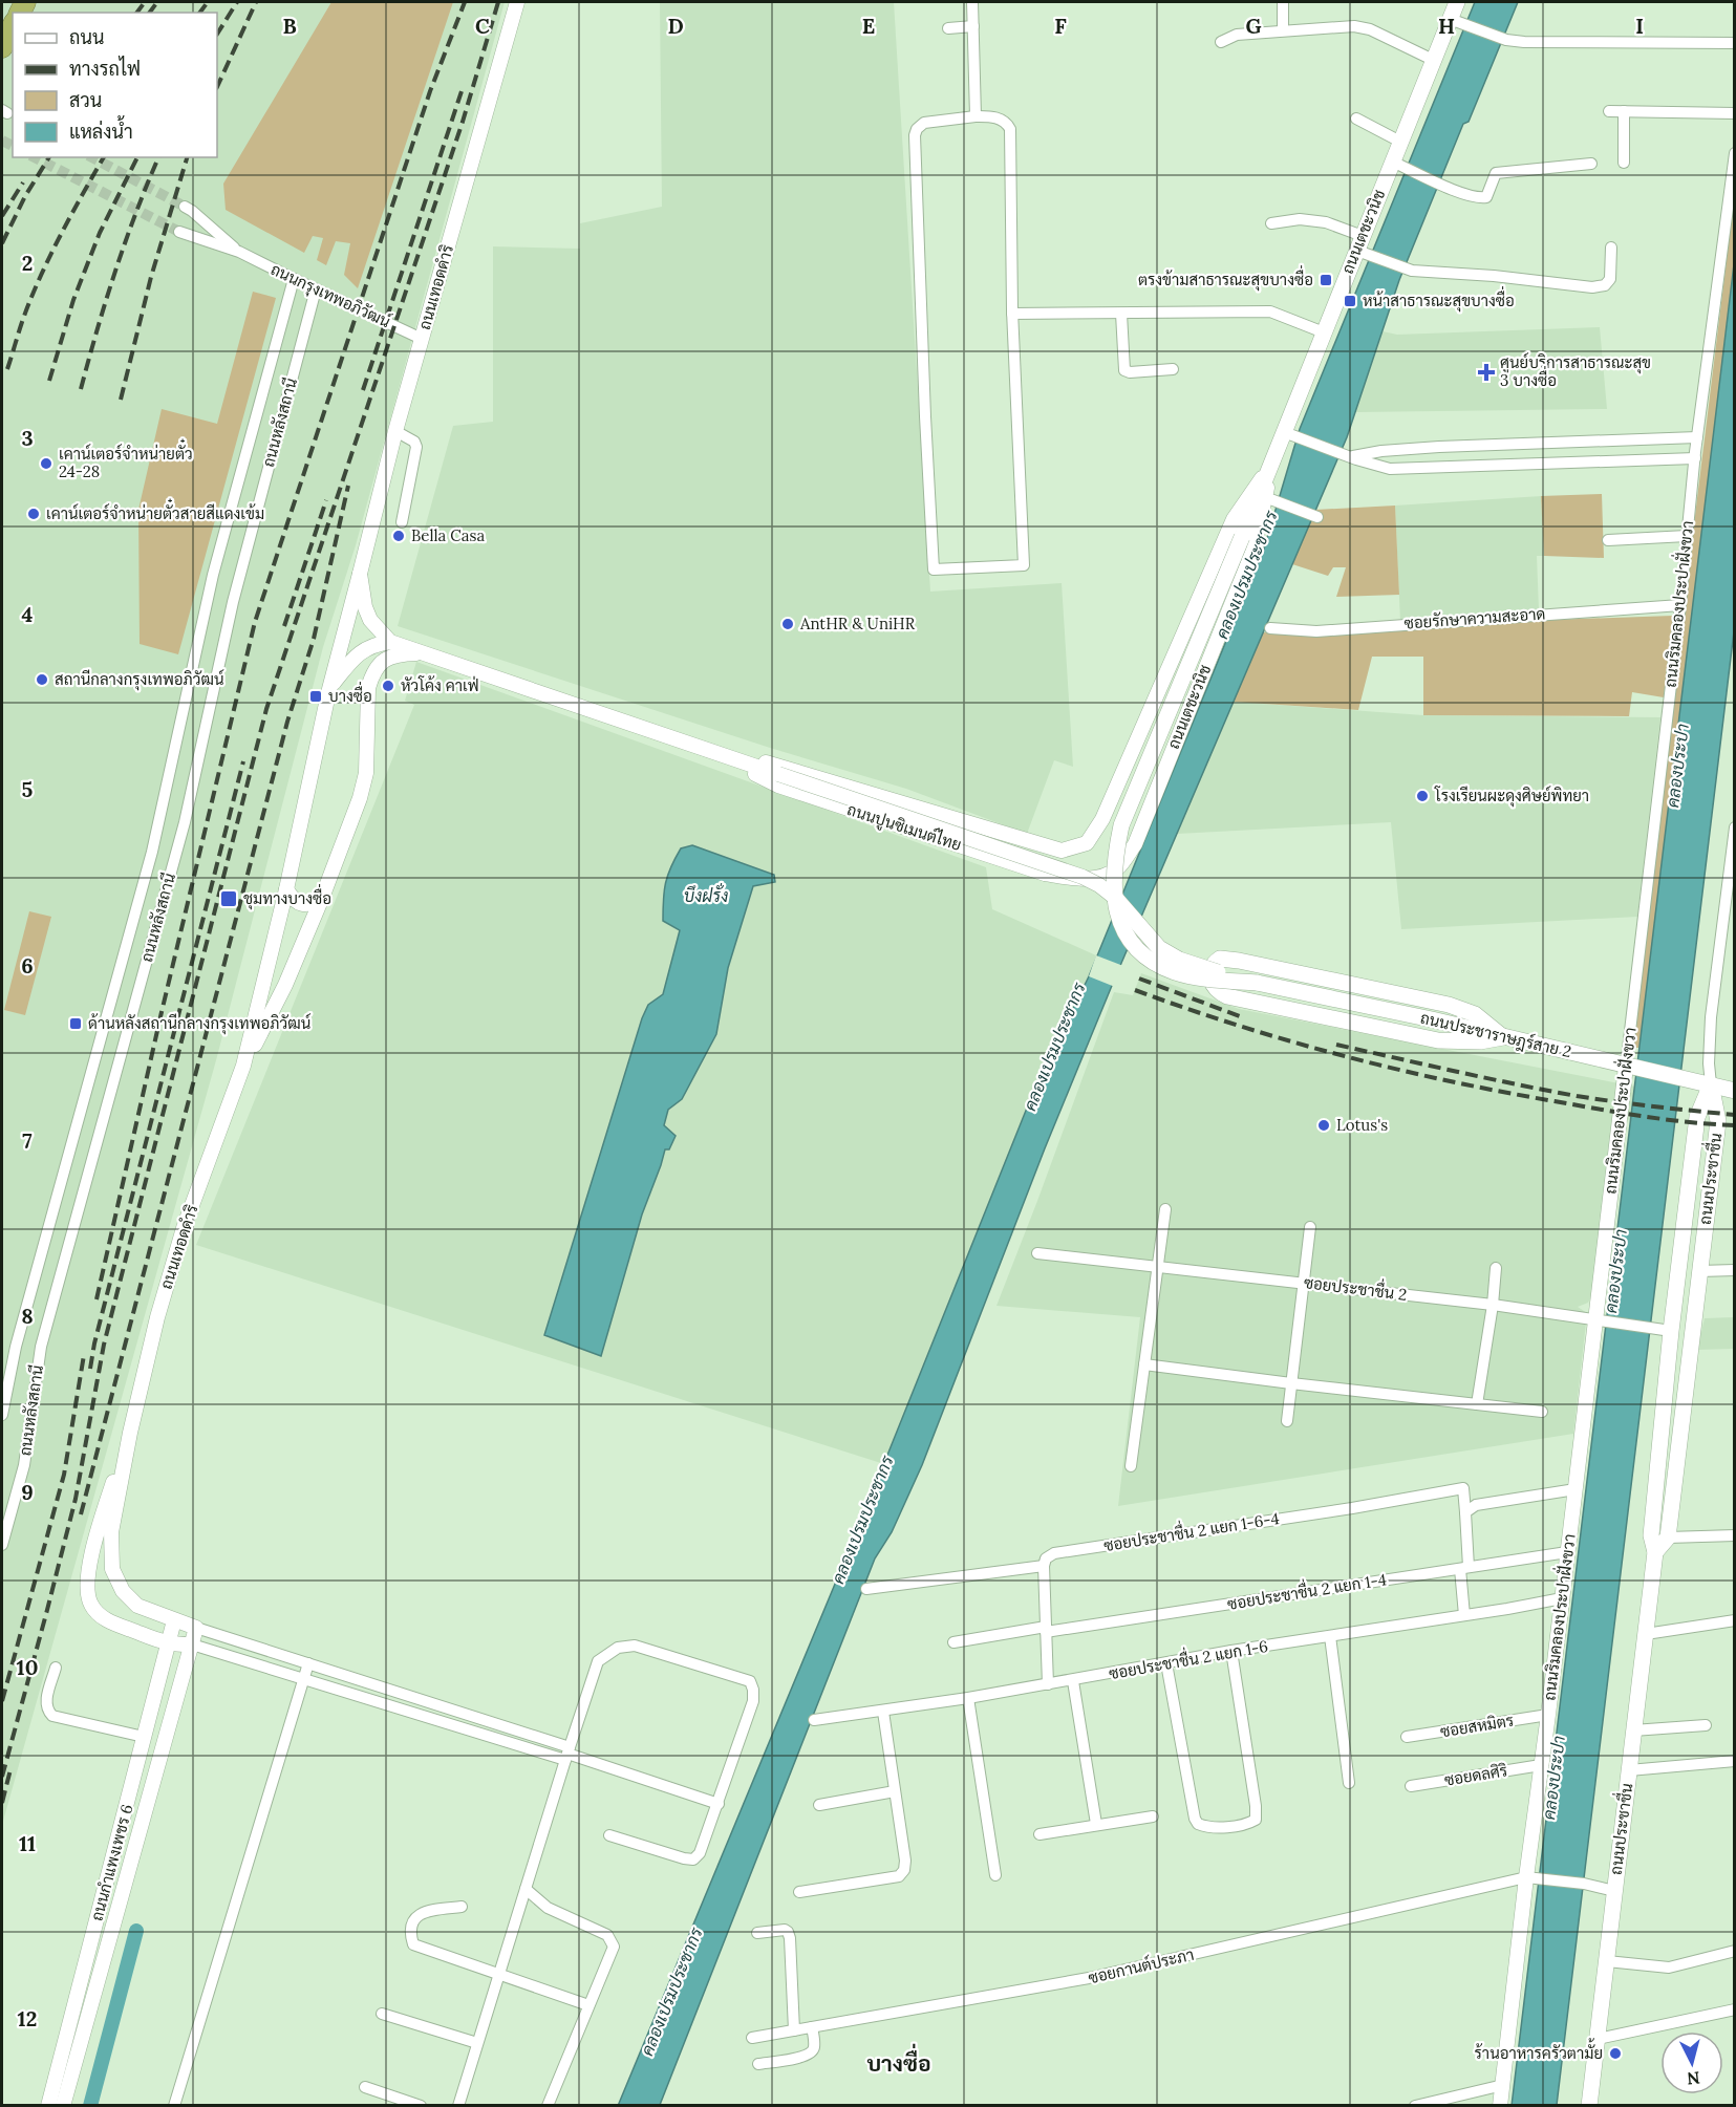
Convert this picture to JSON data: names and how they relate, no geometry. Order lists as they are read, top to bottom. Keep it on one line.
{"streets":{"main road":["ถนนเตชะวนิช","ถนนประชาราษฎร์สาย 2","ถนนประชาชื่น"],"street":["ถนนเทอดดำริ","ถนนกรุงเทพอภิวัฒน์","ถนนหลังสถานี","ถนนริมคลองประปาฝั่งขวา","ซอยรักษาความสะอาด","ถนนปูนซิเมนต์ไทย","ซอยประชาชื่น 2","ซอยประชาชื่น 2 แยก 1-6-4","ซอยประชาชื่น 2 แยก 1-4","ซอยประชาชื่น 2 แยก 1-6","ซอยสหมิตร","ซอยดลศิริ","ถนนกำแพงเพชร 6","ซอยกานต์ประภา"]},"crossings":[["ถนนเตชะวนิช","ถนนปูนซิเมนต์ไทย"],["ถนนเตชะวนิช","ถนนประชาราษฎร์สาย 2"],["ถนนเทอดดำริ","ถนนกรุงเทพอภิวัฒน์"],["ถนนเทอดดำริ","ถนนปูนซิเมนต์ไทย"],["ถนนเทอดดำริ","ถนนกำแพงเพชร 6"],["ถนนกรุงเทพอภิวัฒน์","ถนนหลังสถานี"],["ถนนริมคลองประปาฝั่งขวา","ซอยรักษาความสะอาด"],["ถนนริมคลองประปาฝั่งขวา","ถนนประชาราษฎร์สาย 2"],["ถนนริมคลองประปาฝั่งขวา","ซอยประชาชื่น 2"],["ถนนริมคลองประปาฝั่งขวา","ซอยประชาชื่น 2 แยก 1-4"],["ถนนริมคลองประปาฝั่งขวา","ซอยประชาชื่น 2 แยก 1-6"],["ถนนริมคลองประปาฝั่งขวา","ซอยสหมิตร"],["ถนนริมคลองประปาฝั่งขวา","ซอยดลศิริ"],["ถนนริมคลองประปาฝั่งขวา","ซอยกานต์ประภา"],["ถนนปูนซิเมนต์ไทย","ถนนประชาราษฎร์สาย 2"],["ถนนประชาราษฎร์สาย 2","ถนนประชาชื่น"],["ถนนประชาชื่น","ซอยประชาชื่น 2"],["ถนนประชาชื่น","ซอยกานต์ประภา"]],"districts":["บางซื่อ"],"water":["คลองเปรมประชากร","คลองประปา","บึงฝรั่ง"],"places":{"transit":["ตรงข้ามสาธารณะสุขบางซื่อ","หน้าสาธารณะสุขบางซื่อ","บางซื่อ","ชุมทางบางซื่อ","ด้านหลังสถานีกลางกรุงเทพอภิวัฒน์"],"health":["ศูนย์บริการสาธารณะสุข 3 บางซื่อ"],"other":["เคาน์เตอร์จำหน่ายตั๋ว 24-28","เคาน์เตอร์จำหน่ายตั๋วสายสีแดงเข้ม","Bella Casa","AntHR & UniHR","สถานีกลางกรุงเทพอภิวัฒน์","หัวโค้ง คาเฟ่","โรงเรียนผะดุงศิษย์พิทยา","Lotus's","ร้านอาหารครัวตามั้ย"]},"legend":["ถนน","ทางรถไฟ","สวน","แหล่งน้ำ"],"north":"bottom","grid":{"columns":["B","C","D","E","F","G","H","I"],"rows":["2","3","4","5","6","7","8","9","10","11","12"]}}
